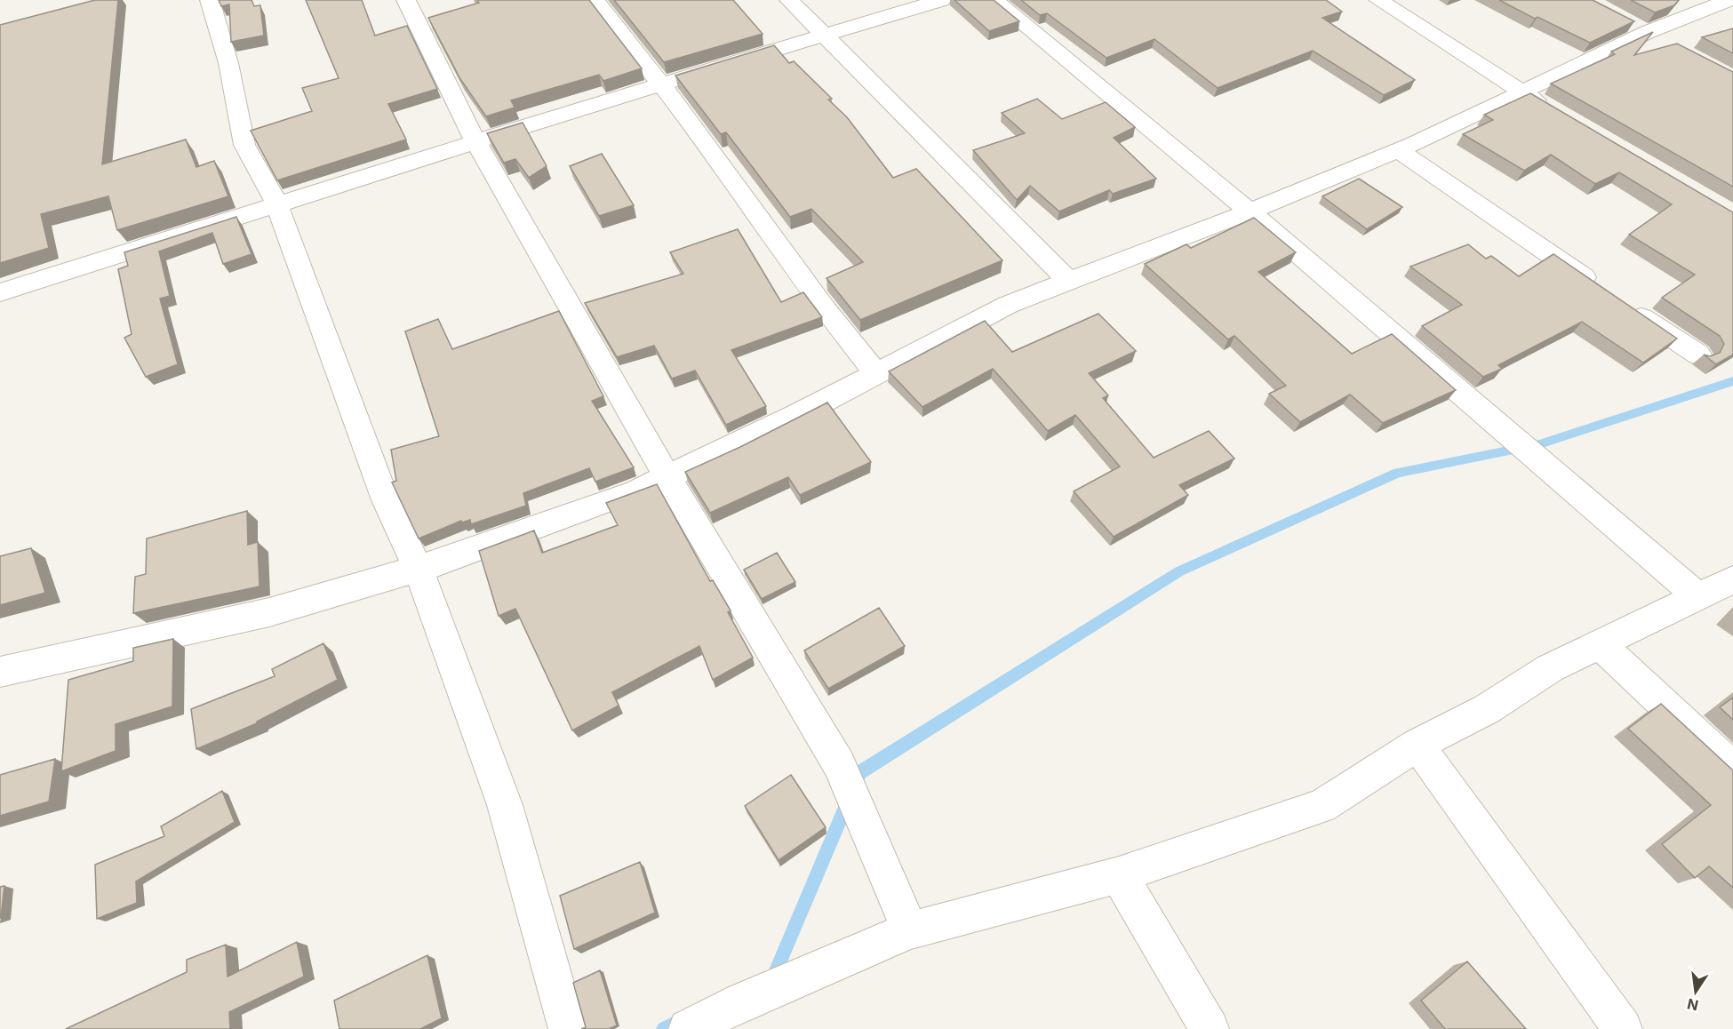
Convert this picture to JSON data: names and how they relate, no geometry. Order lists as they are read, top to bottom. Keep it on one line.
{"north":"bottom"}
